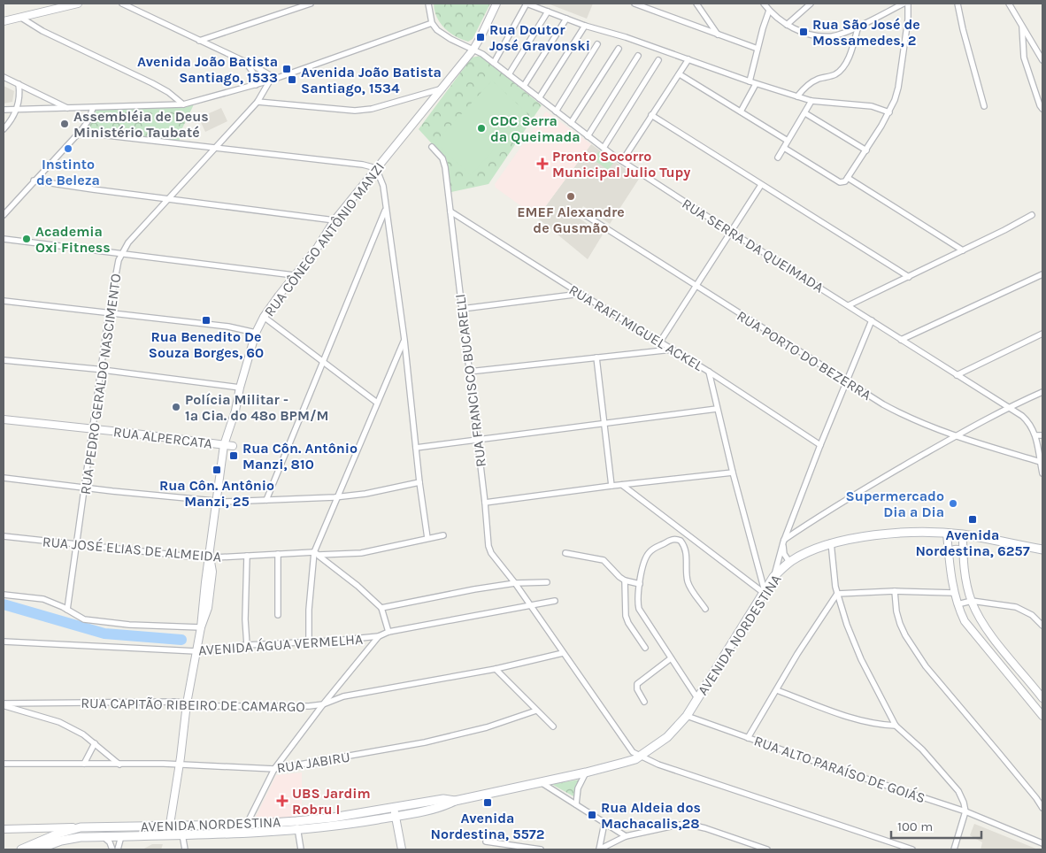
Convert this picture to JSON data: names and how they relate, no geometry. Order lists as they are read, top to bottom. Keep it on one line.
{"streets":{"main road":["AVENIDA NORDESTINA"],"street":["RUA CÔNEGO ANTÔNIO MANZI","RUA SERRA DA QUEIMADA","RUA RAFI MIGUEL ACKEL","RUA PORTO DO BEZERRA","RUA FRANCISCO BUCARELLI","RUA PEDRO GERALDO NASCIMENTO","RUA ALPERCATA","RUA JOSÉ ELIAS DE ALMEIDA","AVENIDA ÁGUA VERMELHA","RUA CAPITÃO RIBEIRO DE CAMARGO","RUA JABIRU","RUA ALTO PARAÍSO DE GOIÁS"]},"crossings":[["RUA CÔNEGO ANTÔNIO MANZI","RUA SERRA DA QUEIMADA"],["RUA CÔNEGO ANTÔNIO MANZI","RUA ALPERCATA"],["RUA CÔNEGO ANTÔNIO MANZI","RUA JOSÉ ELIAS DE ALMEIDA"],["RUA CÔNEGO ANTÔNIO MANZI","AVENIDA NORDESTINA"],["RUA CÔNEGO ANTÔNIO MANZI","AVENIDA ÁGUA VERMELHA"],["RUA CÔNEGO ANTÔNIO MANZI","RUA CAPITÃO RIBEIRO DE CAMARGO"],["RUA CÔNEGO ANTÔNIO MANZI","RUA JABIRU"],["RUA RAFI MIGUEL ACKEL","RUA FRANCISCO BUCARELLI"],["RUA FRANCISCO BUCARELLI","AVENIDA NORDESTINA"],["RUA FRANCISCO BUCARELLI","AVENIDA ÁGUA VERMELHA"],["RUA FRANCISCO BUCARELLI","RUA CAPITÃO RIBEIRO DE CAMARGO"],["RUA PEDRO GERALDO NASCIMENTO","RUA ALPERCATA"],["RUA PEDRO GERALDO NASCIMENTO","RUA JOSÉ ELIAS DE ALMEIDA"],["RUA PEDRO GERALDO NASCIMENTO","AVENIDA ÁGUA VERMELHA"],["AVENIDA NORDESTINA","RUA ALTO PARAÍSO DE GOIÁS"]],"places":{"transit":["Rua São José de Mossamedes, 2","Rua Doutor José Gravonski","Avenida João Batista Santiago, 1533","Avenida João Batista Santiago, 1534","Rua Benedito De Souza Borges, 60","Rua Côn. Antônio Manzi, 810","Rua Côn. Antônio Manzi, 25","Avenida Nordestina, 6257","Avenida Nordestina, 5572","Rua Aldeia dos Machacalis,28"],"other":["Assembléia de Deus Ministério Taubaté","CDC Serra da Queimada","Instinto de Beleza","EMEF Alexandre de Gusmão","Academia Oxi Fitness","Polícia Militar - 1ª Cia. do 48º BPM/M","Supermercado Dia a Dia"],"health":["Pronto Socorro Municipal Julio Tupy","UBS Jardim Robru I"]},"scale_bar":"100 m"}
